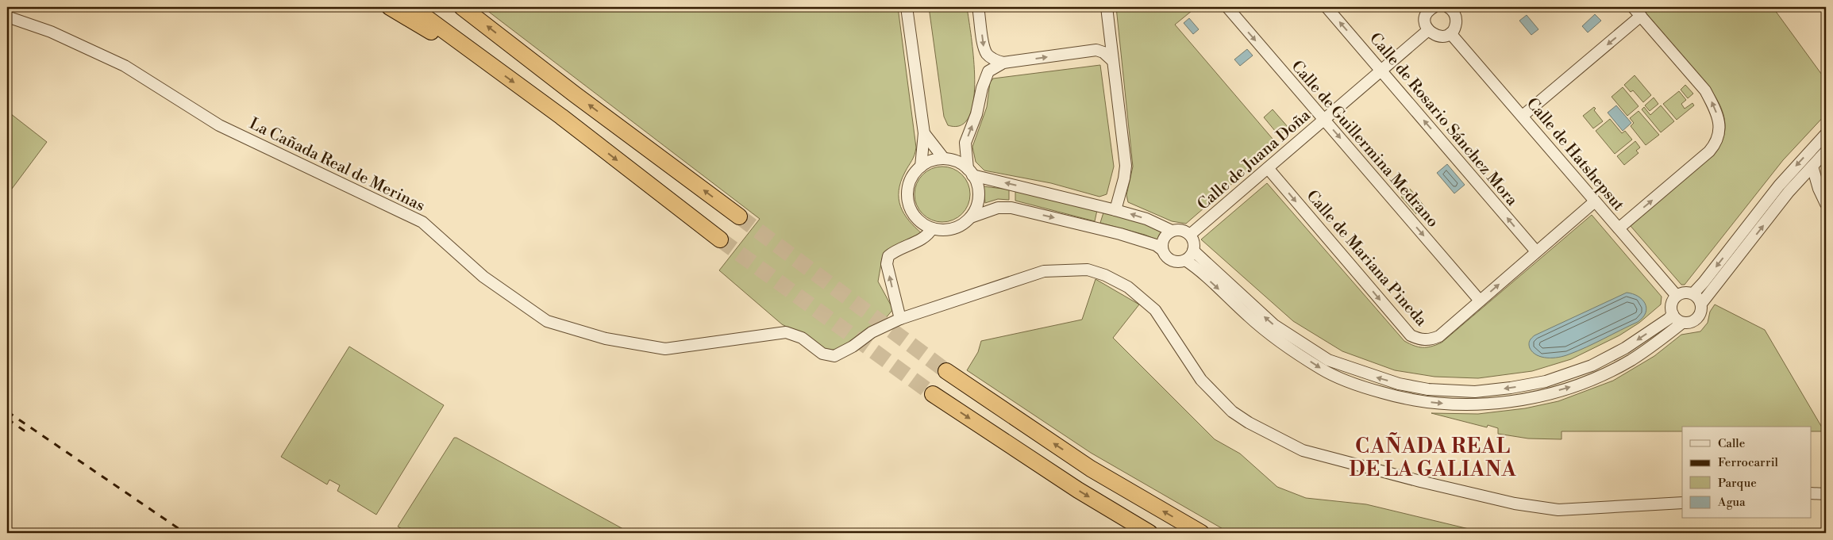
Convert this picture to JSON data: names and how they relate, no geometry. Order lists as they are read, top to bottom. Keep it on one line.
{"streets":{"street":["Calle de Rosario Sánchez Mora","Calle de Guillermina Medrano","Calle de Hatshepsut","Calle de Juana Doña","La Cañada Real de Merinas","Calle de Mariana Pineda"]},"crossings":[["Calle de Rosario Sánchez Mora","Calle de Juana Doña"],["Calle de Rosario Sánchez Mora","Calle de Mariana Pineda"],["Calle de Guillermina Medrano","Calle de Juana Doña"],["Calle de Guillermina Medrano","Calle de Mariana Pineda"],["Calle de Hatshepsut","Calle de Mariana Pineda"],["Calle de Juana Doña","Calle de Mariana Pineda"]],"one_way":["Calle de Rosario Sánchez Mora","Calle de Guillermina Medrano"],"districts":["CAÑADA REAL DE LA GALIANA"],"legend":["Calle","Ferrocarril","Parque","Agua"]}
